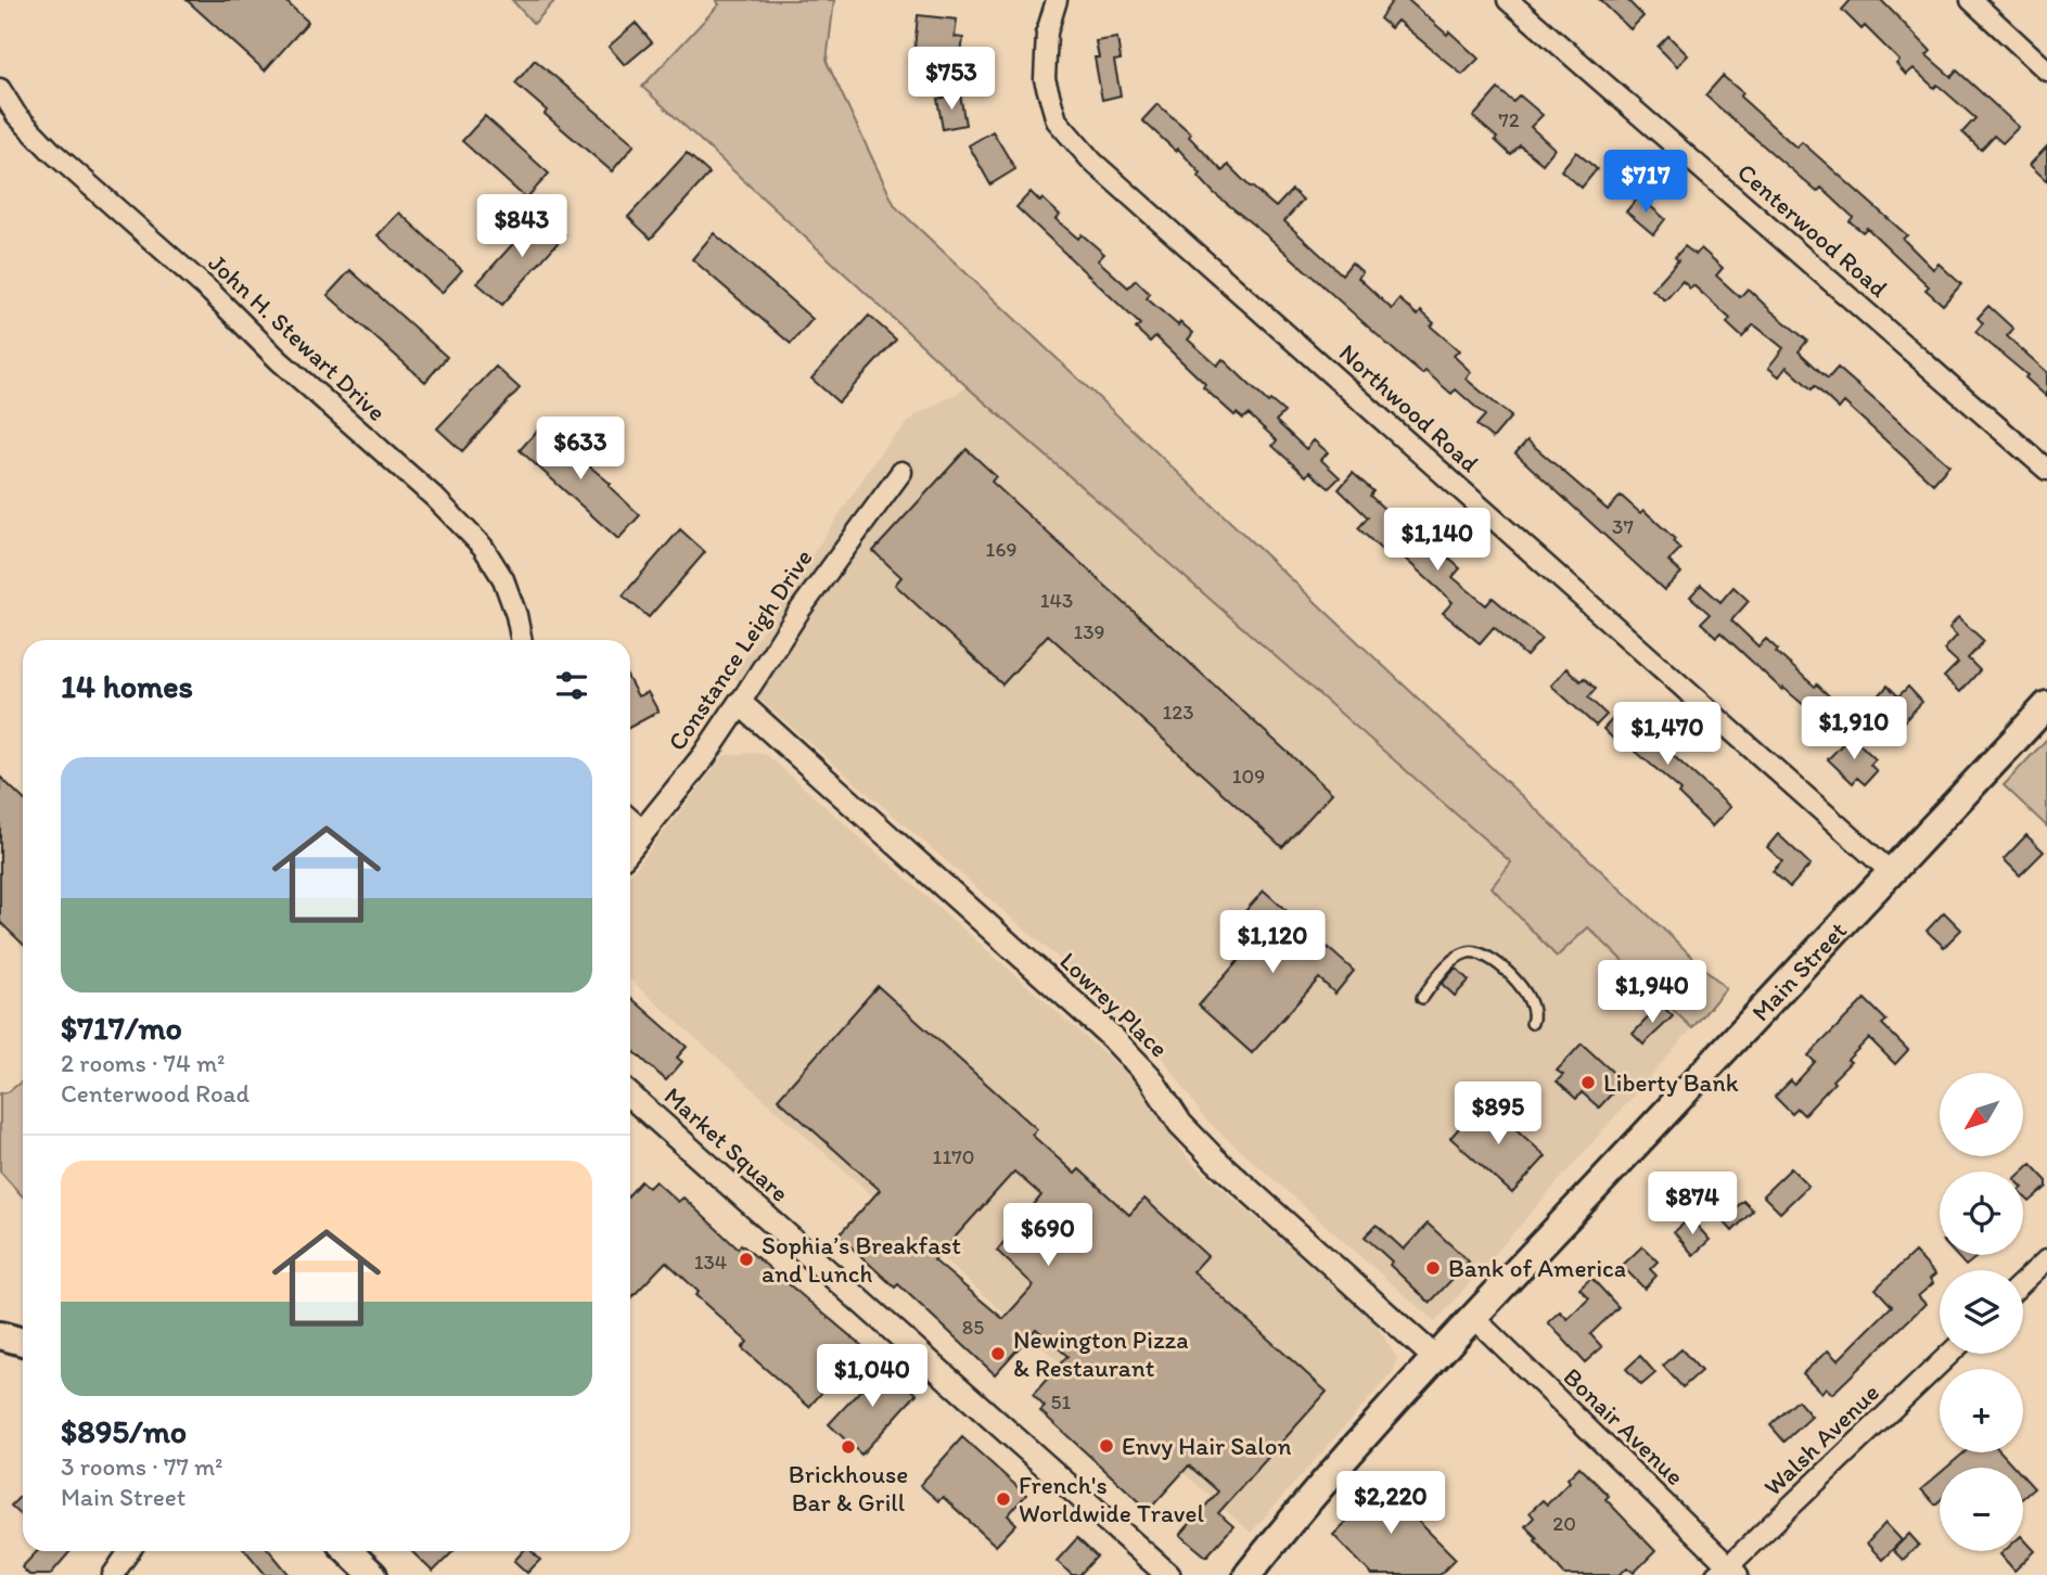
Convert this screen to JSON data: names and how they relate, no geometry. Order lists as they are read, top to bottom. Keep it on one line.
{"streets":{"main road":["Main Street"],"street":["Centerwood Road","John H. Stewart Drive","Northwood Road","Constance Leigh Drive","Lowrey Place","Market Square","Bonair Avenue","Walsh Avenue"]},"crossings":[["Northwood Road","Main Street"],["Constance Leigh Drive","Lowrey Place"],["Main Street","Lowrey Place"],["Main Street","Bonair Avenue"],["Bonair Avenue","Walsh Avenue"]],"places":["Liberty Bank","Sophia’s Breakfast and Lunch","Bank of America","Newington Pizza & Restaurant","Envy Hair Salon","Brickhouse Bar & Grill","French's Worldwide Travel"],"house_numbers":["72","37","169","143","139","123","109","1170","134","85","51","20"],"north":"bottom left","page":{"price":["$753","$717","$843","$633","$1,140","$1,910","$1,470","$1,120","$1,940","$895","$874","$690","$1,040","$2,220"],"heading":"14 homes","list":[{"name":"$717/mo","note":"2 rooms · 74 m² · Centerwood Road"},{"name":"$895/mo","note":"3 rooms · 77 m² · Main Street"}],"map_buttons":["+","−"]}}
